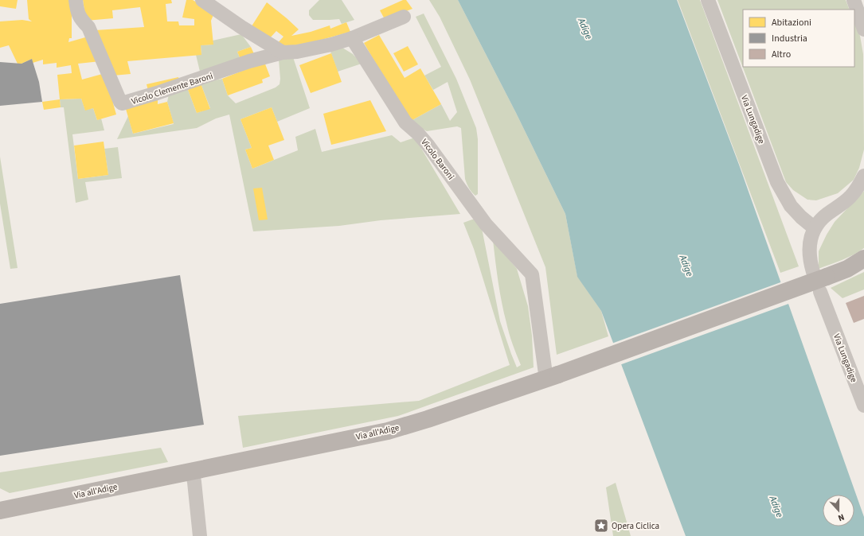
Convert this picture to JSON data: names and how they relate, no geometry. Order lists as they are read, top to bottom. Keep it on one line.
{"streets":{"street":["Vicolo Clemente Baroni","Via Lungadige","Vicolo Baroni","Via all'Adige"]},"crossings":[["Vicolo Clemente Baroni","Vicolo Baroni"],["Via Lungadige","Via all'Adige"],["Vicolo Baroni","Via all'Adige"]],"water":["Adige"],"places":{"place":["Opera Ciclica"]},"legend":["Abitazioni","Industria","Altro"],"north":"bottom"}
